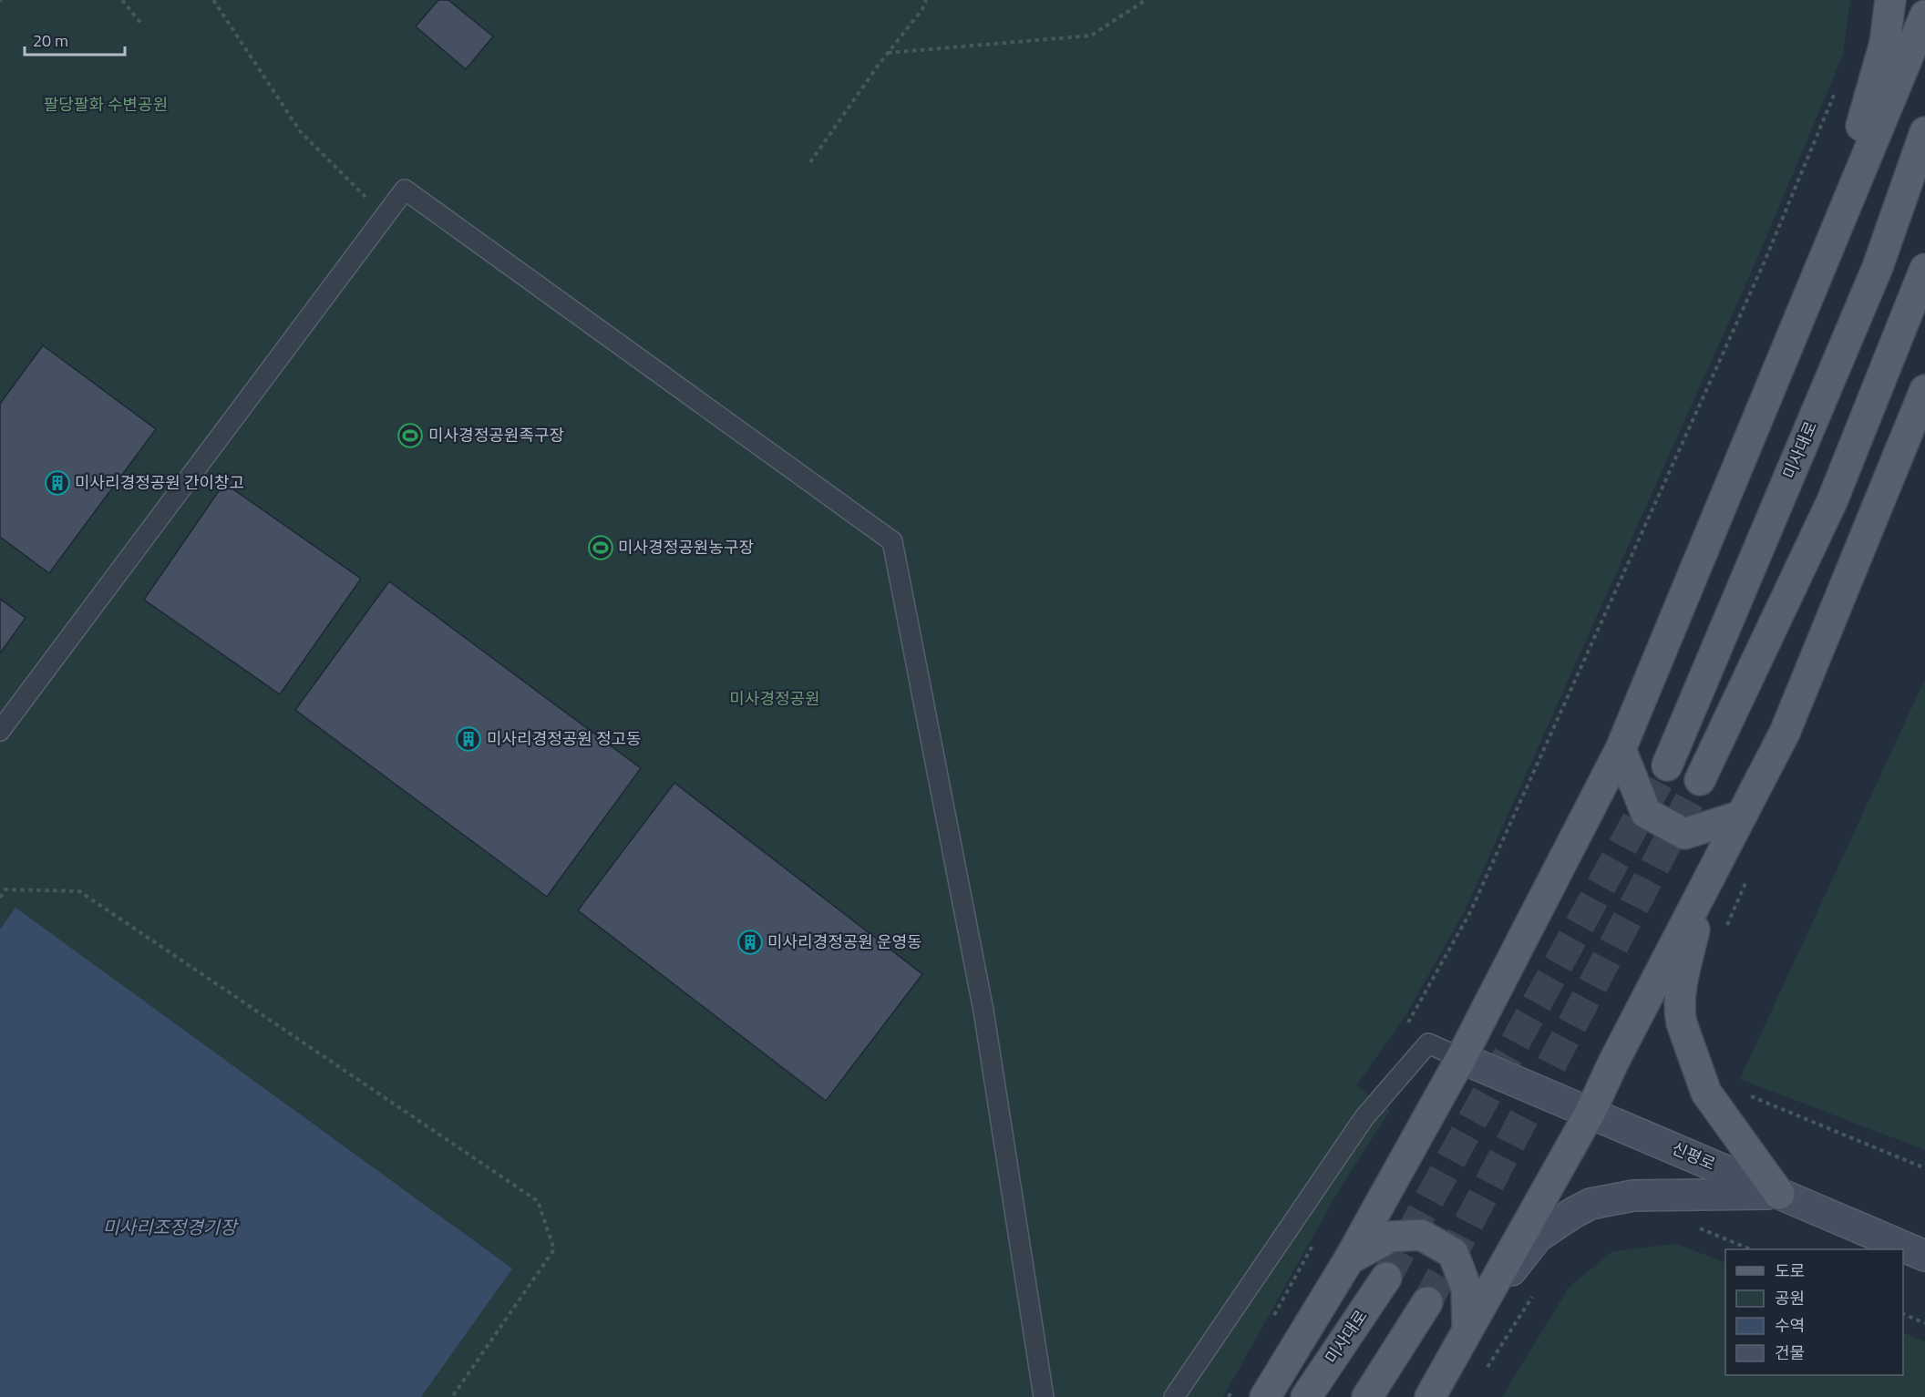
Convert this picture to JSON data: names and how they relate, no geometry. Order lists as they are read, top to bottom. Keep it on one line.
{"streets":{"main road":["미사대로","신평로"]},"water":["미사리조정경기장"],"parks":["팔당팔화 수변공원","미사경정공원"],"places":{"sports":["미사경정공원족구장","미사경정공원농구장"],"building":["미사리경정공원 간이창고","미사리경정공원 정고동","미사리경정공원 운영동"]},"legend":["도로","공원","수역","건물"],"scale_bar":"20 m"}
